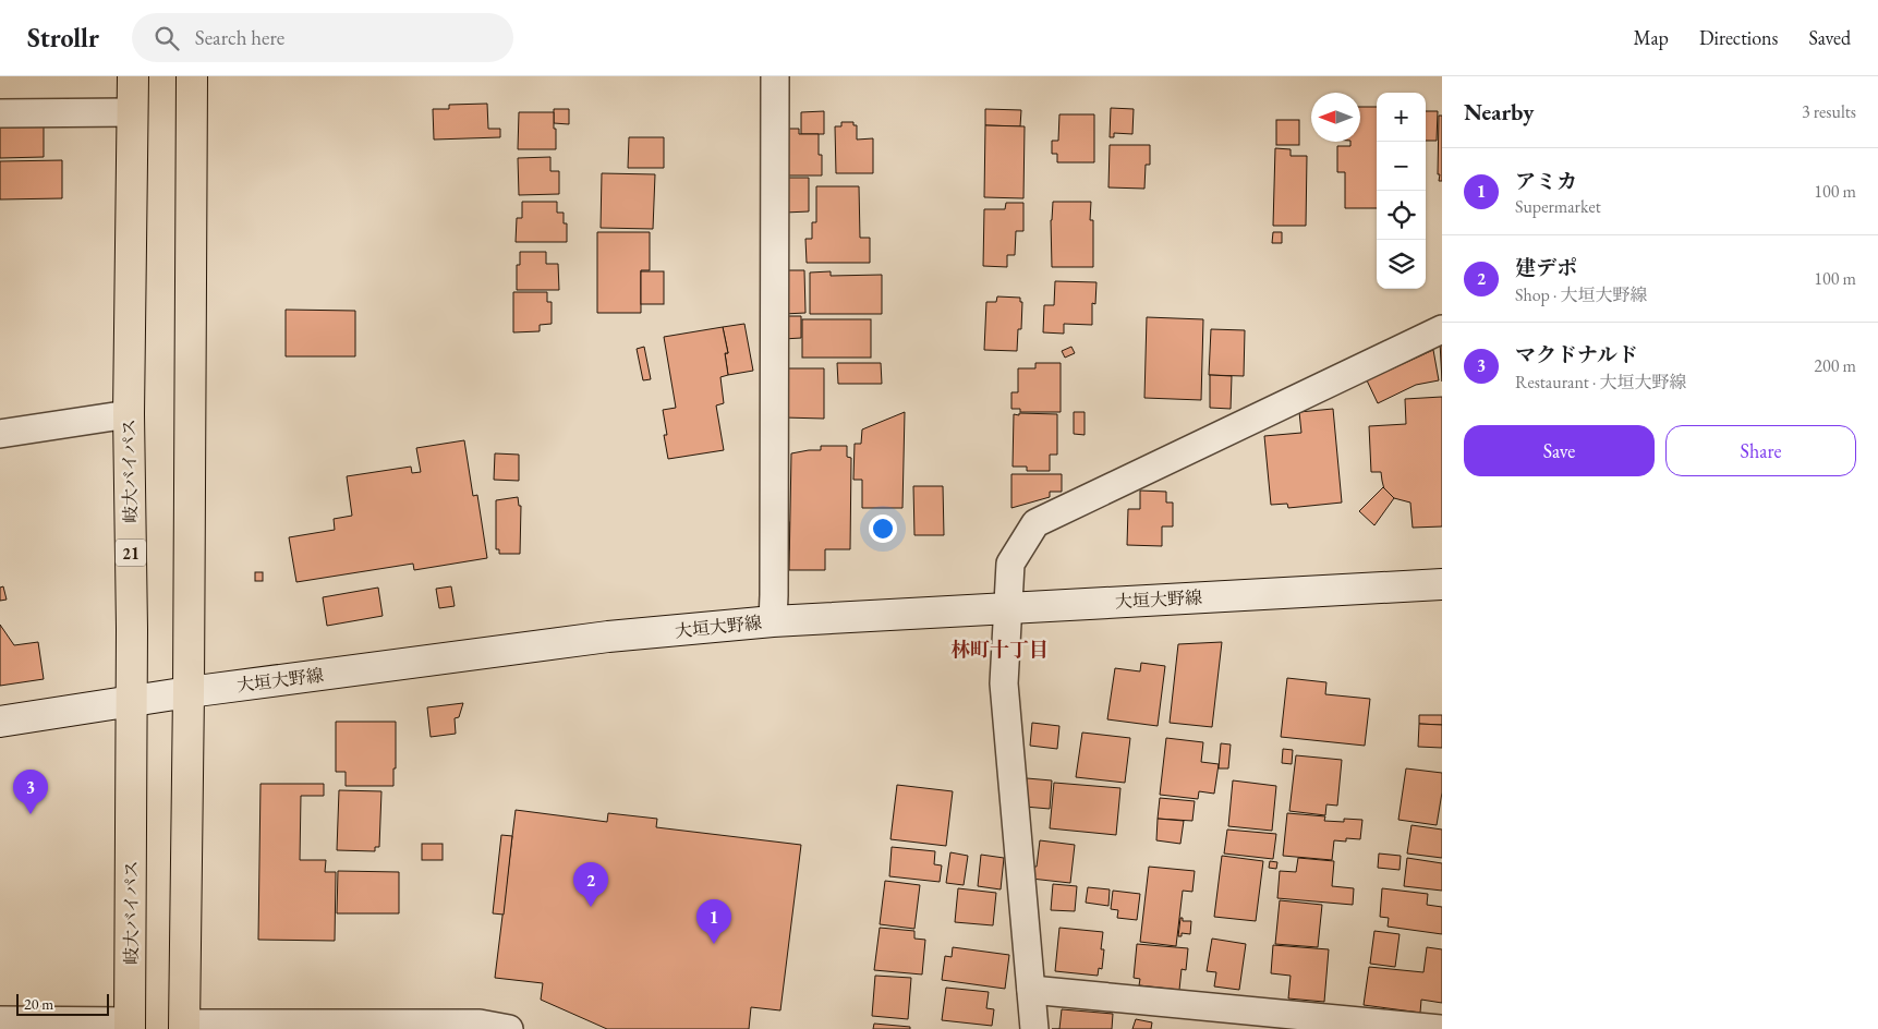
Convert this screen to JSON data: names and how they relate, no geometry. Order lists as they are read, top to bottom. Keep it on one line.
{"streets":{"highway":["岐大バイパス","21"],"main road":["大垣大野線"]},"crossings":[["岐大バイパス","大垣大野線"]],"districts":["林町十丁目"],"scale_bar":"20 m","north":"left","page":{"header":"Strollr","search":"Search here","nav":["Map","Directions","Saved"],"heading":["Nearby","3 results"],"map_buttons":["+","−"],"list":[{"mark":"1","name":"アミカ","note":"Supermarket","value":"100 m"},{"mark":"2","name":"建デポ","note":"Shop · 大垣大野線","value":"100 m"},{"mark":"3","name":"マクドナルド","note":"Restaurant · 大垣大野線","value":"200 m"}],"buttons":["Save","Share"],"pins":["3","2","1"],"scale":"20 m"}}
